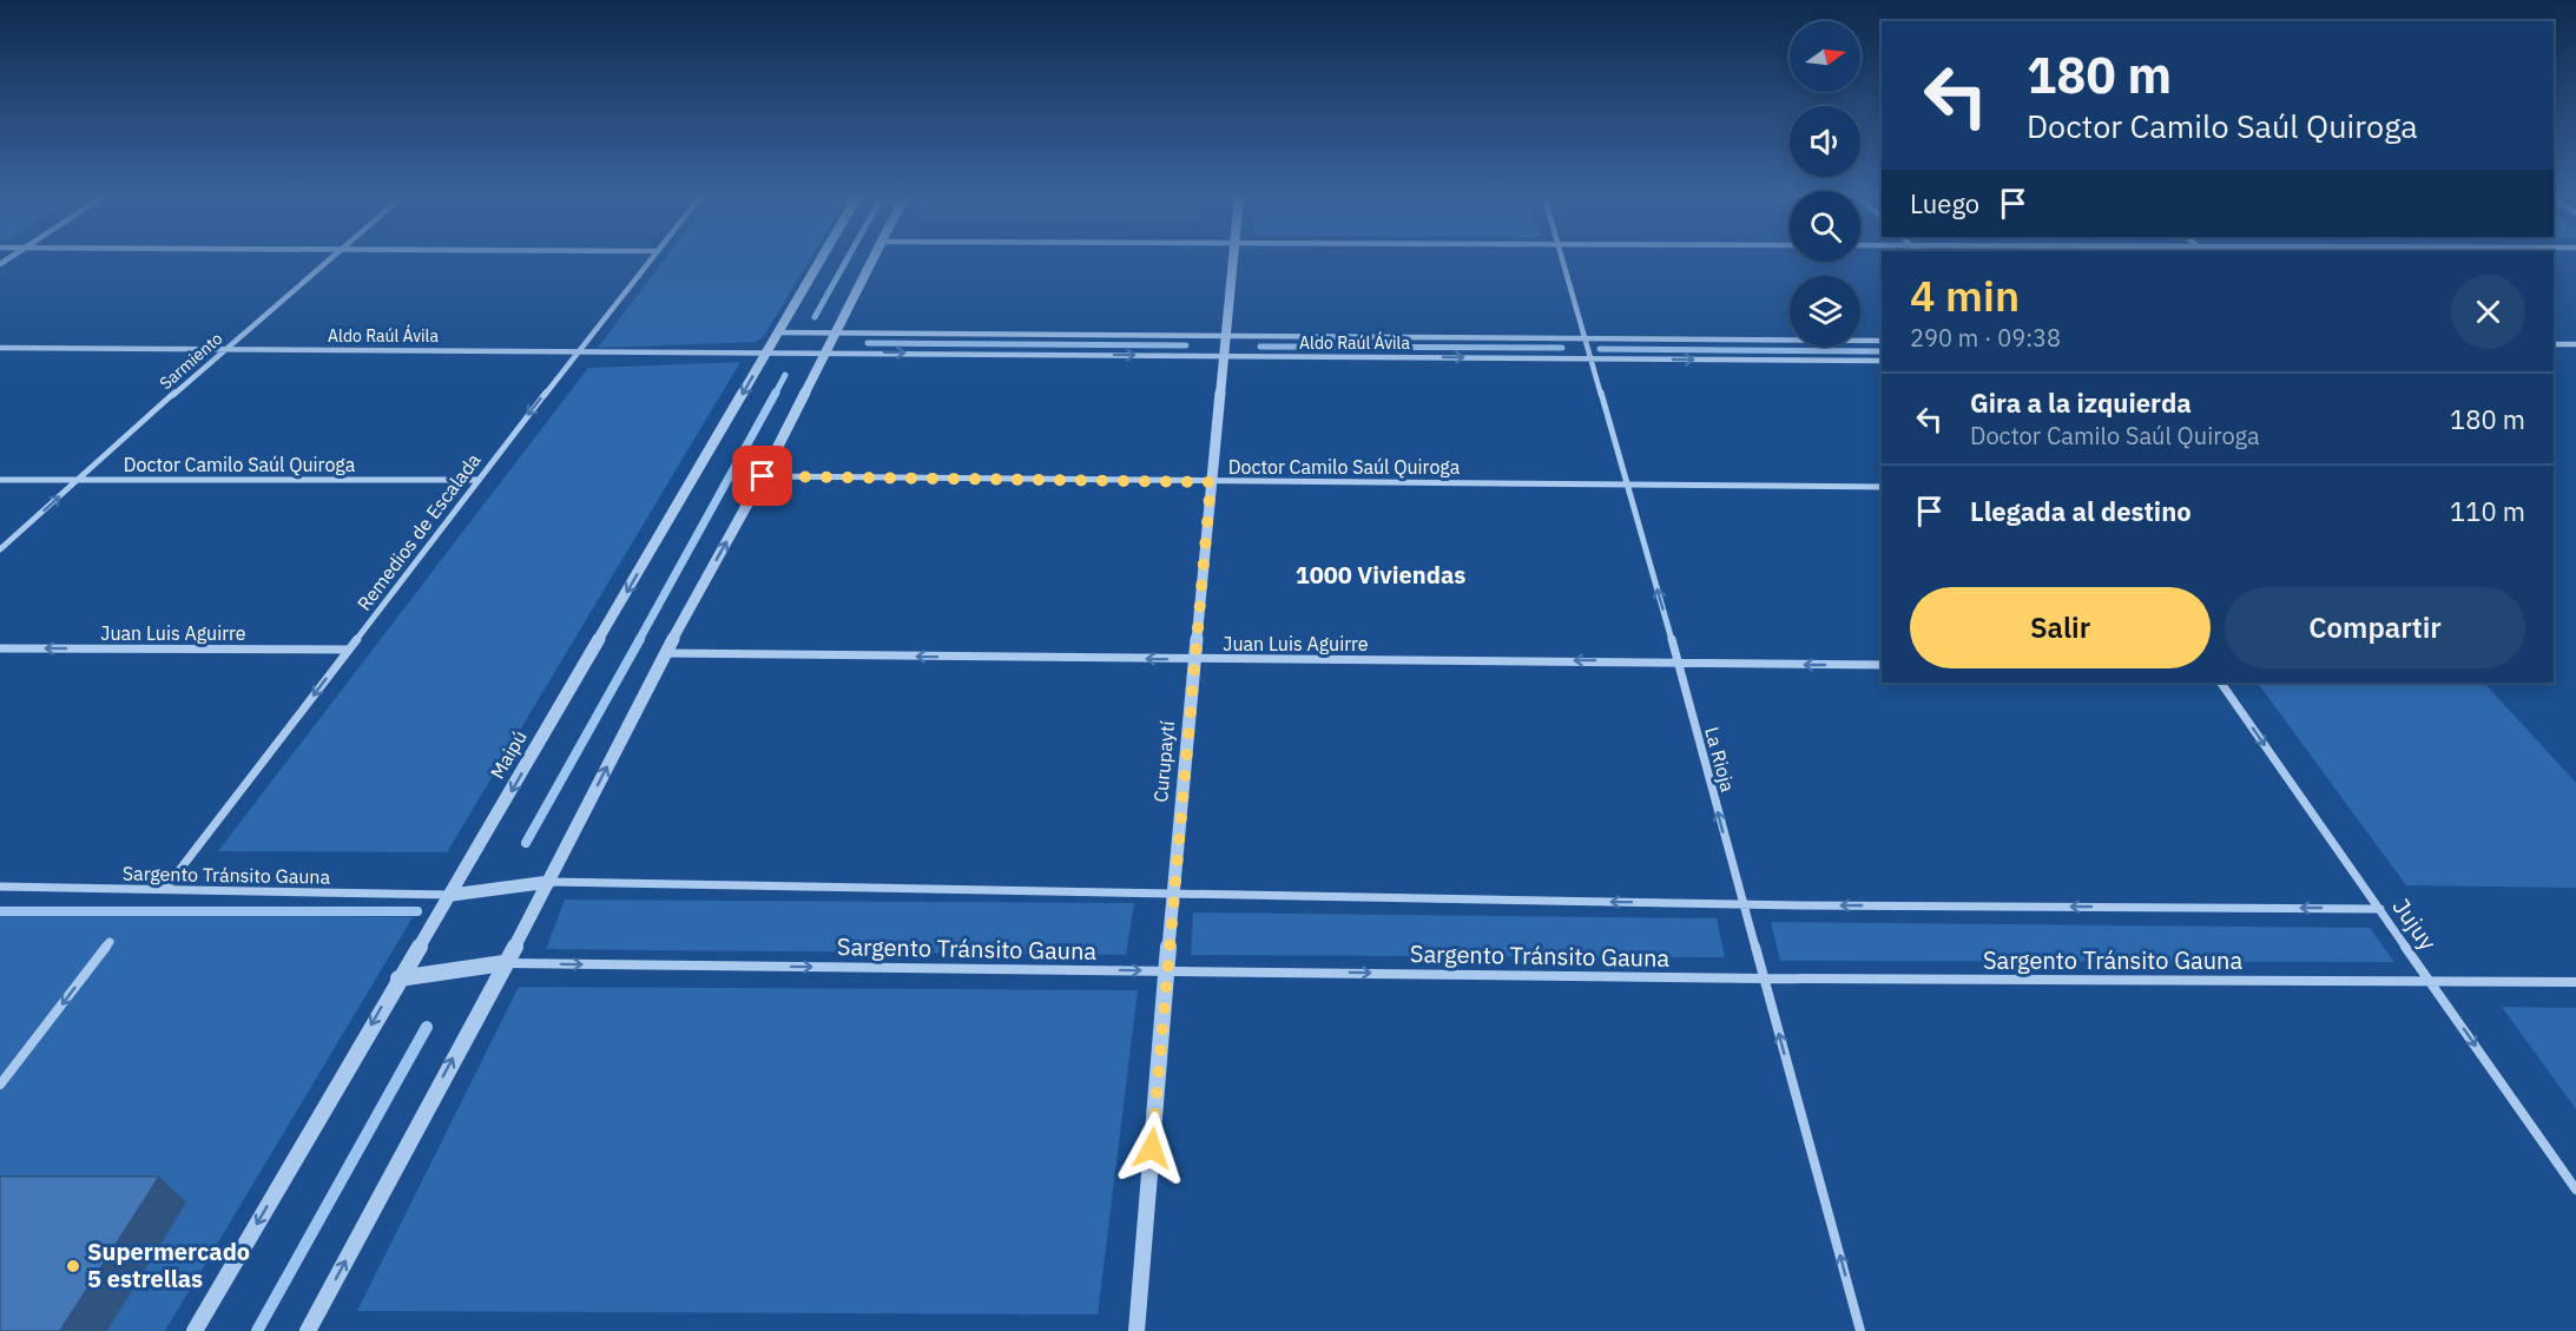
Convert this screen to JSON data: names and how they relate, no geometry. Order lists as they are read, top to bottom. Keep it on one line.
{"streets":{"street":["Aldo Raúl Ávila","Sarmiento","Doctor Camilo Saúl Quiroga","Remedios de Escalada","Juan Luis Aguirre","Maipú","La Rioja","Curupaytí","Sargento Tránsito Gauna","Jujuy"]},"crossings":[["Aldo Raúl Ávila","Sarmiento"],["Aldo Raúl Ávila","Remedios de Escalada"],["Aldo Raúl Ávila","Maipú"],["Aldo Raúl Ávila","La Rioja"],["Aldo Raúl Ávila","Curupaytí"],["Sarmiento","Doctor Camilo Saúl Quiroga"],["Doctor Camilo Saúl Quiroga","Remedios de Escalada"],["Doctor Camilo Saúl Quiroga","La Rioja"],["Doctor Camilo Saúl Quiroga","Curupaytí"],["Remedios de Escalada","Juan Luis Aguirre"],["Remedios de Escalada","Sargento Tránsito Gauna"],["Juan Luis Aguirre","La Rioja"],["Juan Luis Aguirre","Curupaytí"],["Maipú","Sargento Tránsito Gauna"],["La Rioja","Sargento Tránsito Gauna"],["Curupaytí","Sargento Tránsito Gauna"],["Sargento Tránsito Gauna","Jujuy"]],"one_way":["Remedios de Escalada","Juan Luis Aguirre","La Rioja","Sargento Tránsito Gauna","Jujuy"],"districts":["1000 Viviendas"],"places":["Supermercado 5 estrellas"],"north":"right","page":{"turn":["180 m","Doctor Camilo Saúl Quiroga"],"then":"Luego","heading":["4 min","290 m · 09:38"],"list":[{"name":"Gira a la izquierda","note":"Doctor Camilo Saúl Quiroga","value":"180 m"},{"name":"Llegada al destino","value":"110 m"}],"buttons":["Salir","Compartir"]}}
